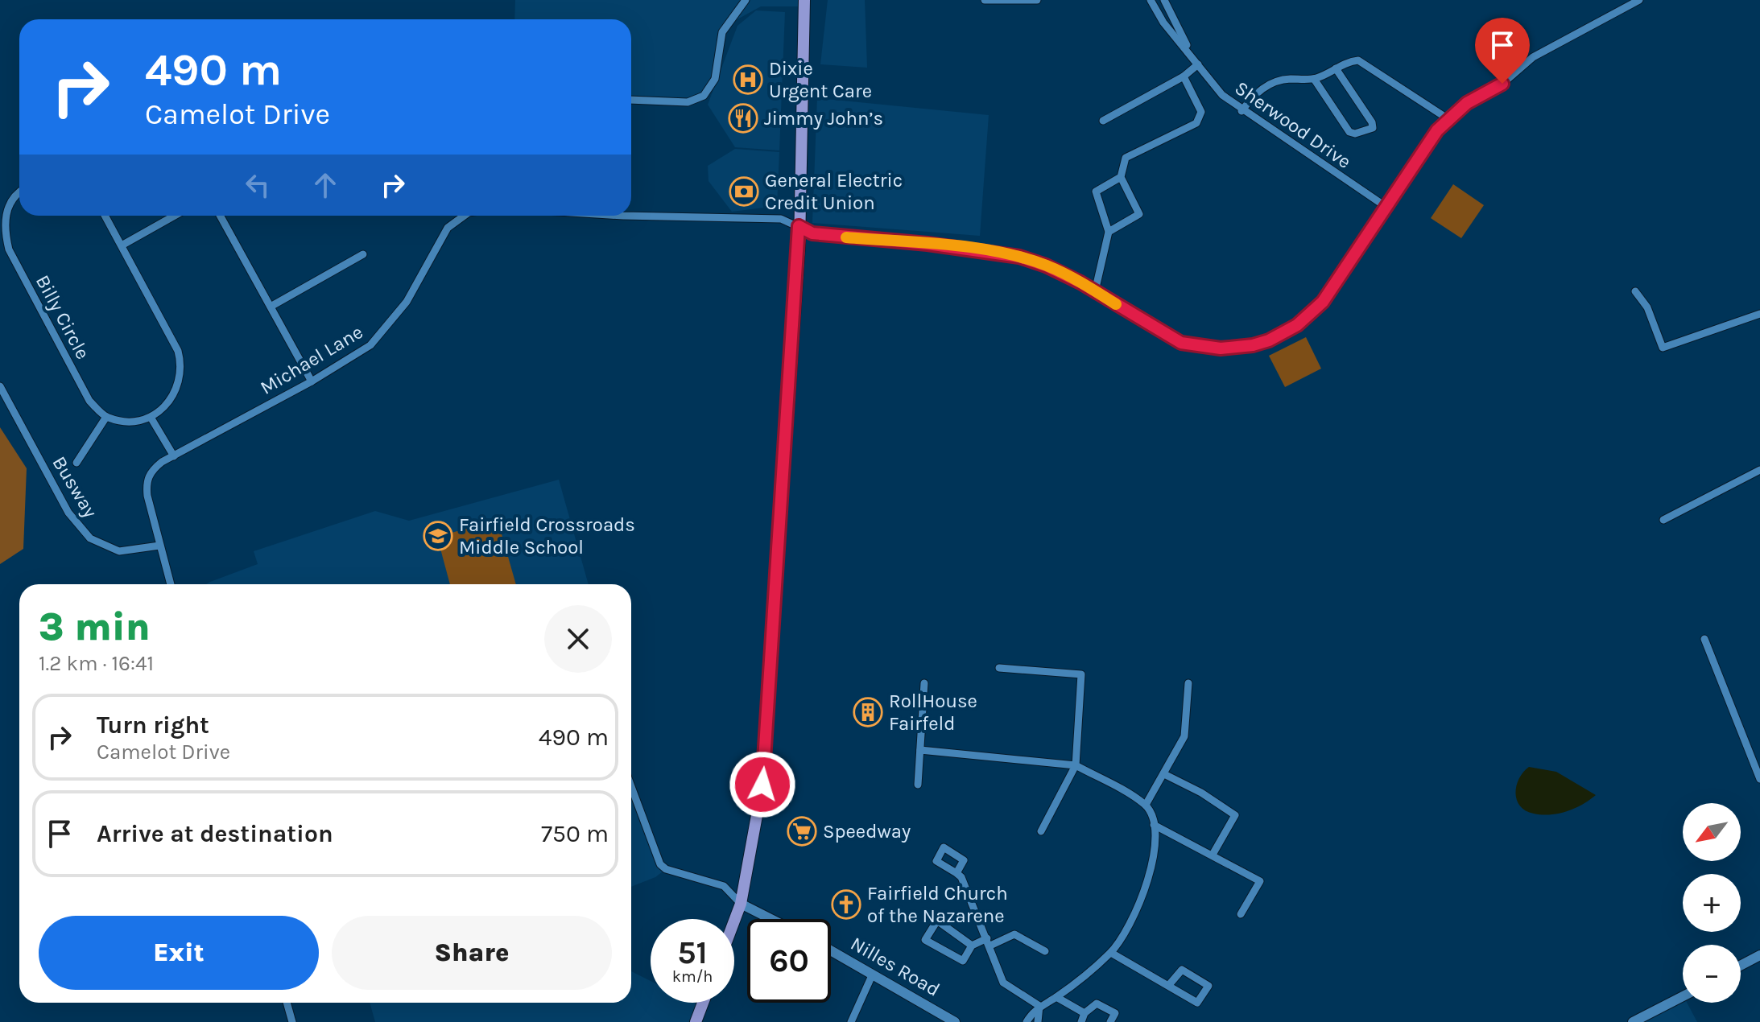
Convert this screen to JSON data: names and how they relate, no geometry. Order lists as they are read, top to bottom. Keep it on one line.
{"streets":{"street":["Sherwood Drive","Billy Circle","Michael Lane","Busway","Nilles Road"]},"crossings":[["Michael Lane","Busway"]],"places":{"hospital":["Dixie Urgent Care"],"restaurant":["Jimmy John’s"],"bank":["General Electric Credit Union"],"school or university":["Fairfield Crossroads Middle School"],"building":["RollHouse Fairfeld"],"supermarket":["Speedway"],"church":["Fairfield Church of the Nazarene"]},"north":"bottom left","page":{"turn":["490 m","Camelot Drive"],"heading":["3 min","1.2 km · 16:41"],"list":[{"name":"Turn right","note":"Camelot Drive","value":"490 m"},{"name":"Arrive at destination","value":"750 m"}],"map_buttons":["+","−"],"buttons":["Exit","Share"],"speed":"51 km/h","limit":"60"}}
